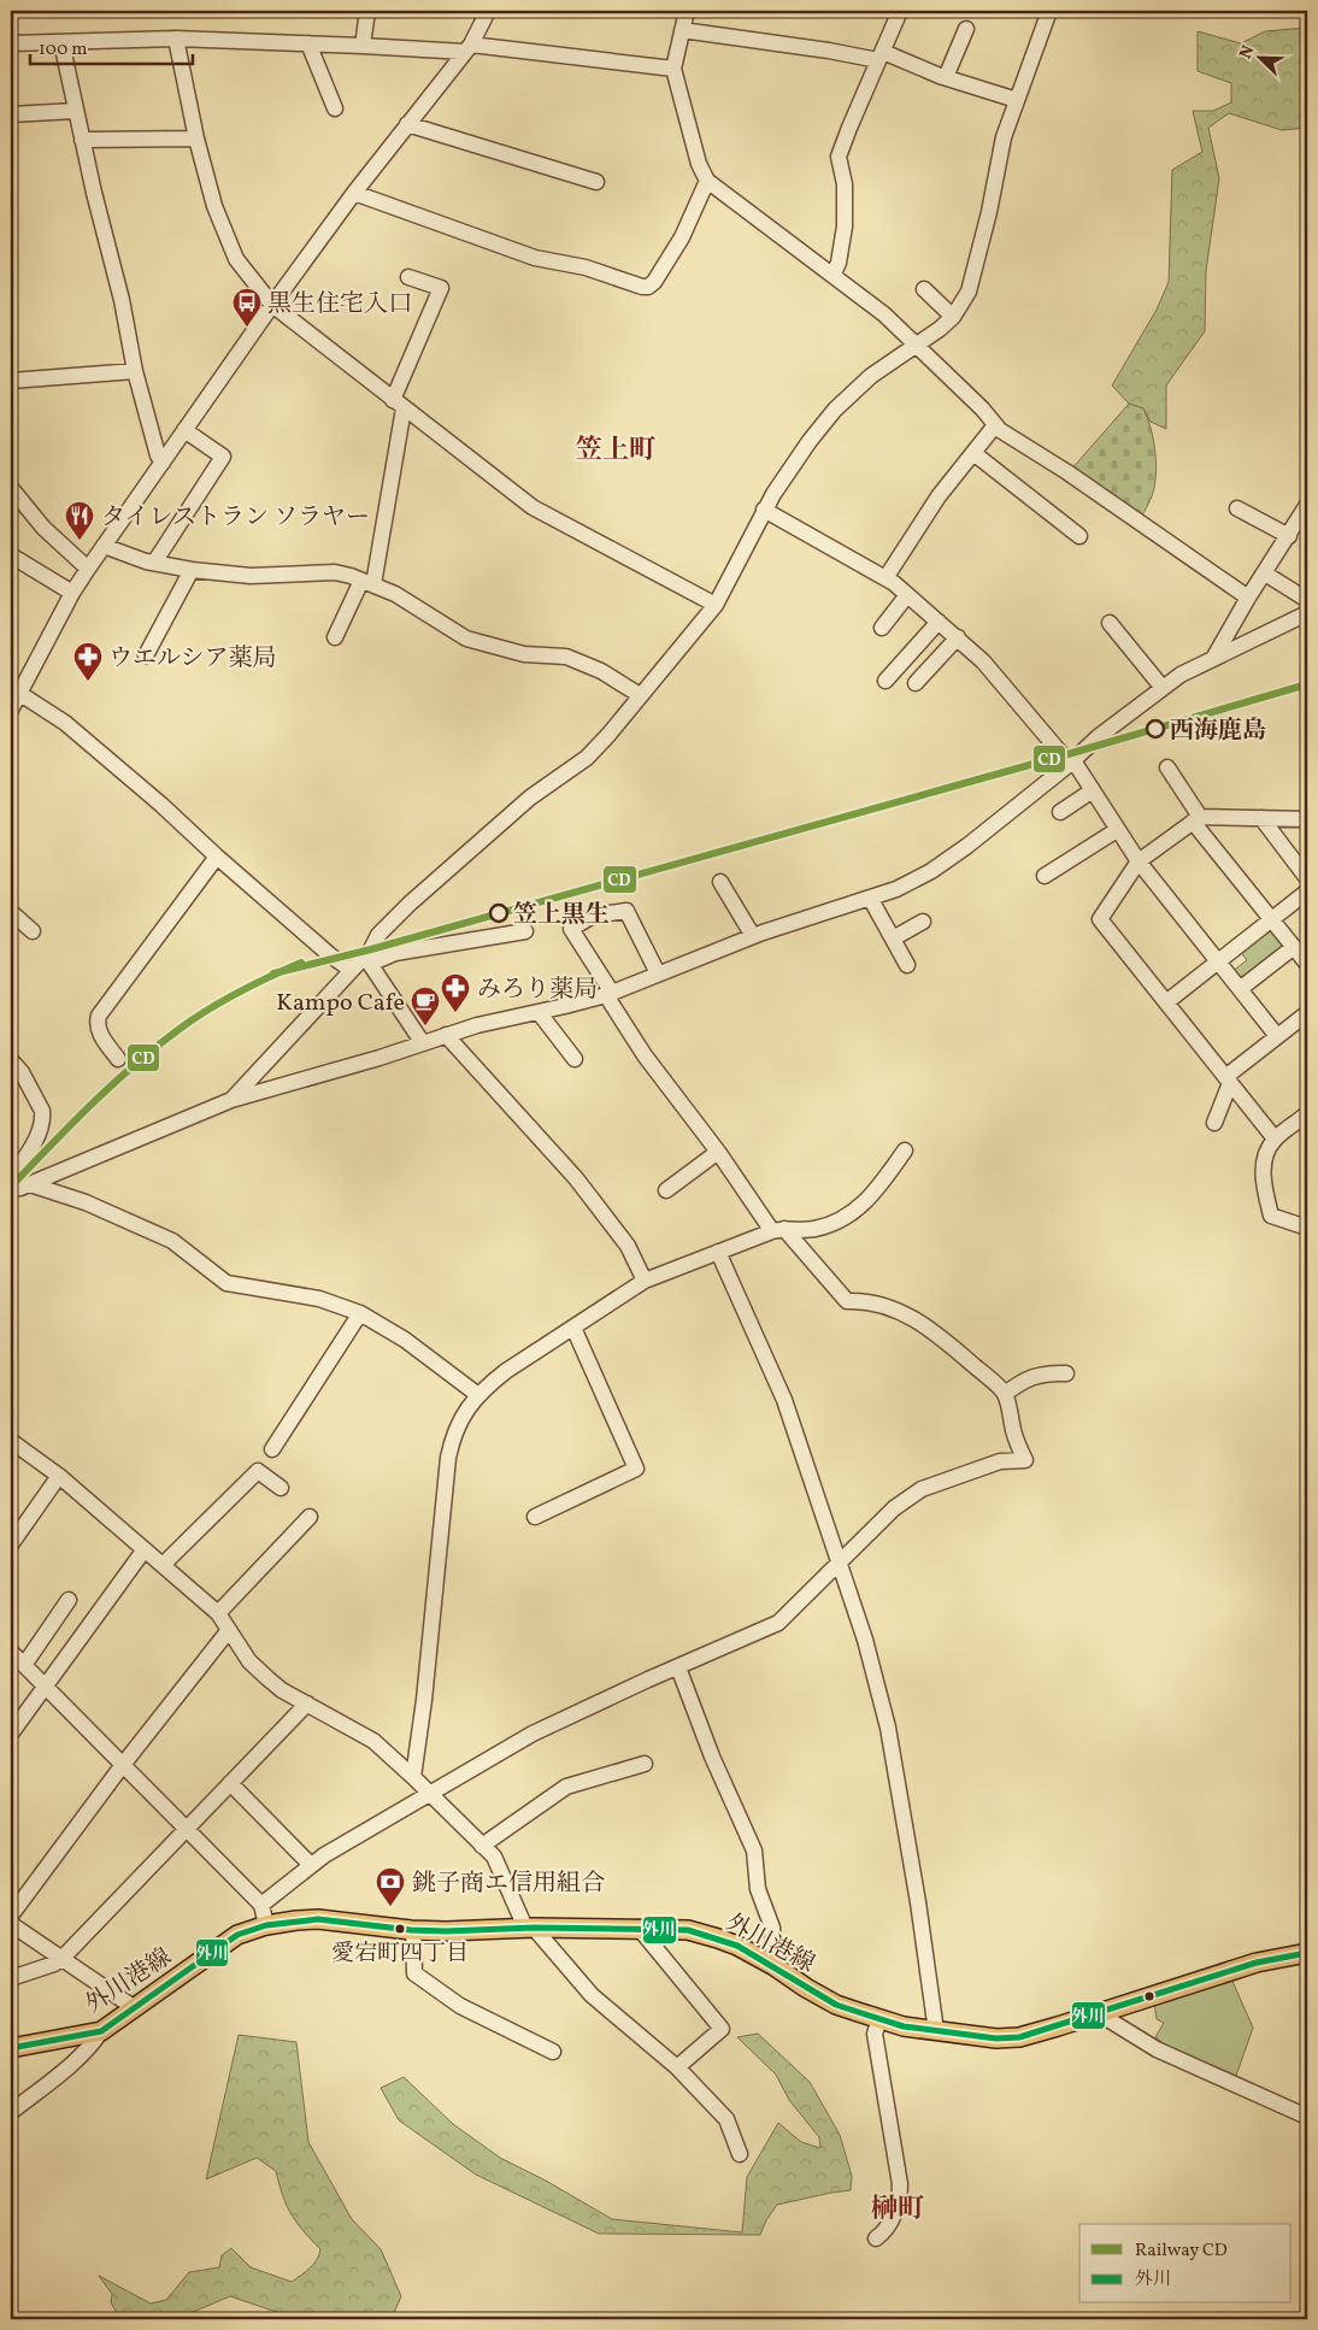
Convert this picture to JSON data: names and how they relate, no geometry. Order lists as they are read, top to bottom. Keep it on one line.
{"streets":{"main road":["外川港線"]},"districts":["笠上町","榊町"],"places":{"bus stop":["黒生住宅入口"],"restaurant":["タイレストラン ソラヤー"],"pharmacy":["ウエルシア薬局","みろり薬局"],"other":["西海鹿島","笠上黒生","愛宕町四丁目"],"cafe":["Kampo Cafe"],"bank":["銚子商エ信用組合"]},"lines":["rail line CD","transit line 外川"],"legend":["Railway CD","外川"],"scale_bar":"100 m","north":"top left"}
